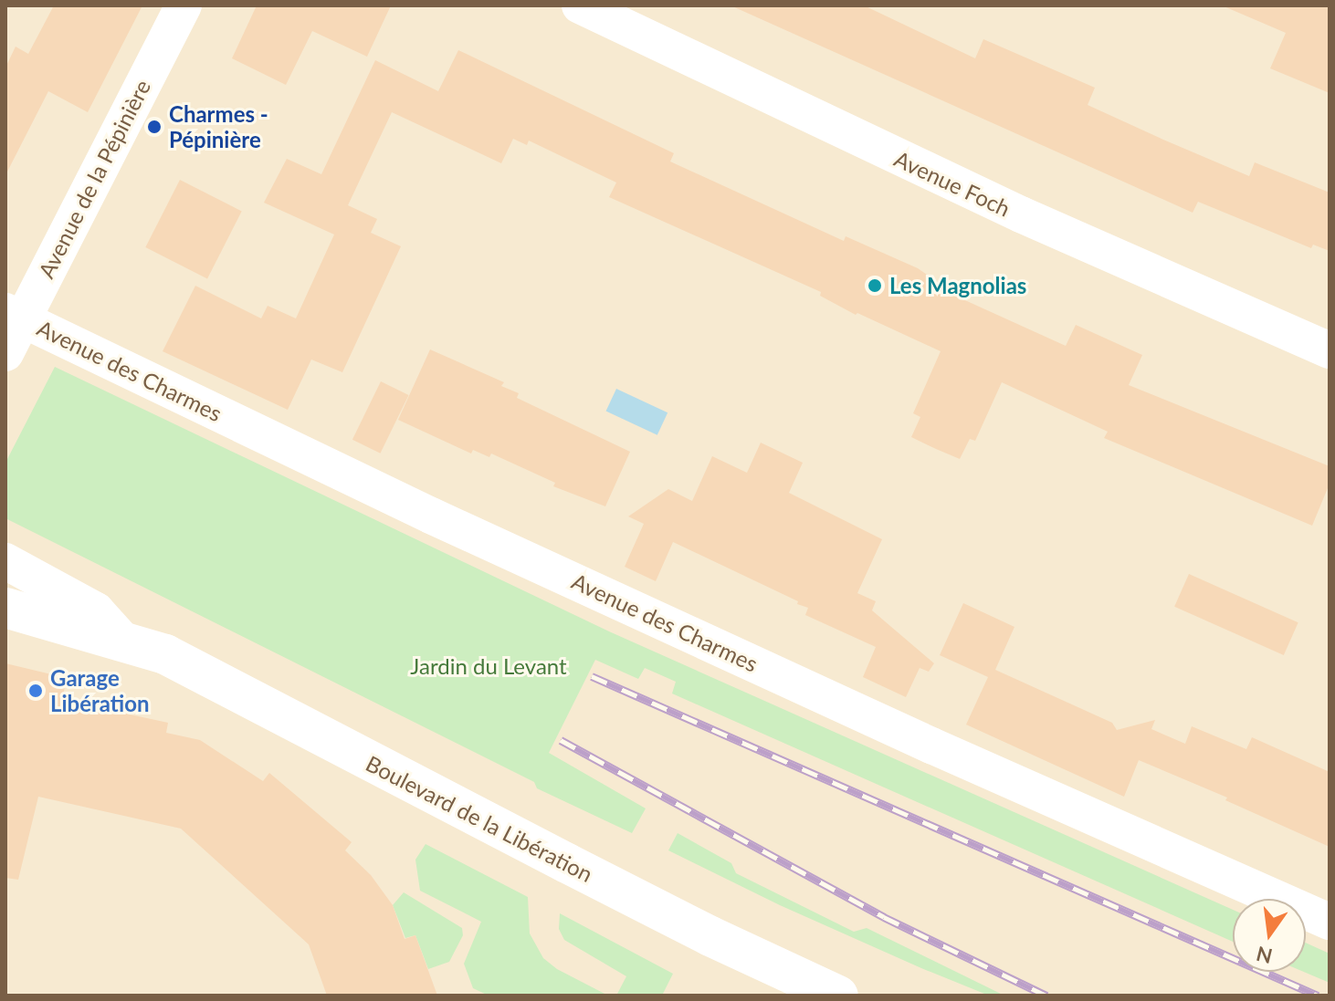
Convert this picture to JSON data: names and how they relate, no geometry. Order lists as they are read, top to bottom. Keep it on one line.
{"streets":{"main road":["Boulevard de la Libération"],"street":["Avenue de la Pépinière","Avenue Foch","Avenue des Charmes"]},"crossings":[["Avenue de la Pépinière","Avenue des Charmes"]],"parks":["Jardin du Levant"],"places":["Charmes - Pépinière","Les Magnolias","Garage Libération"],"north":"bottom"}
